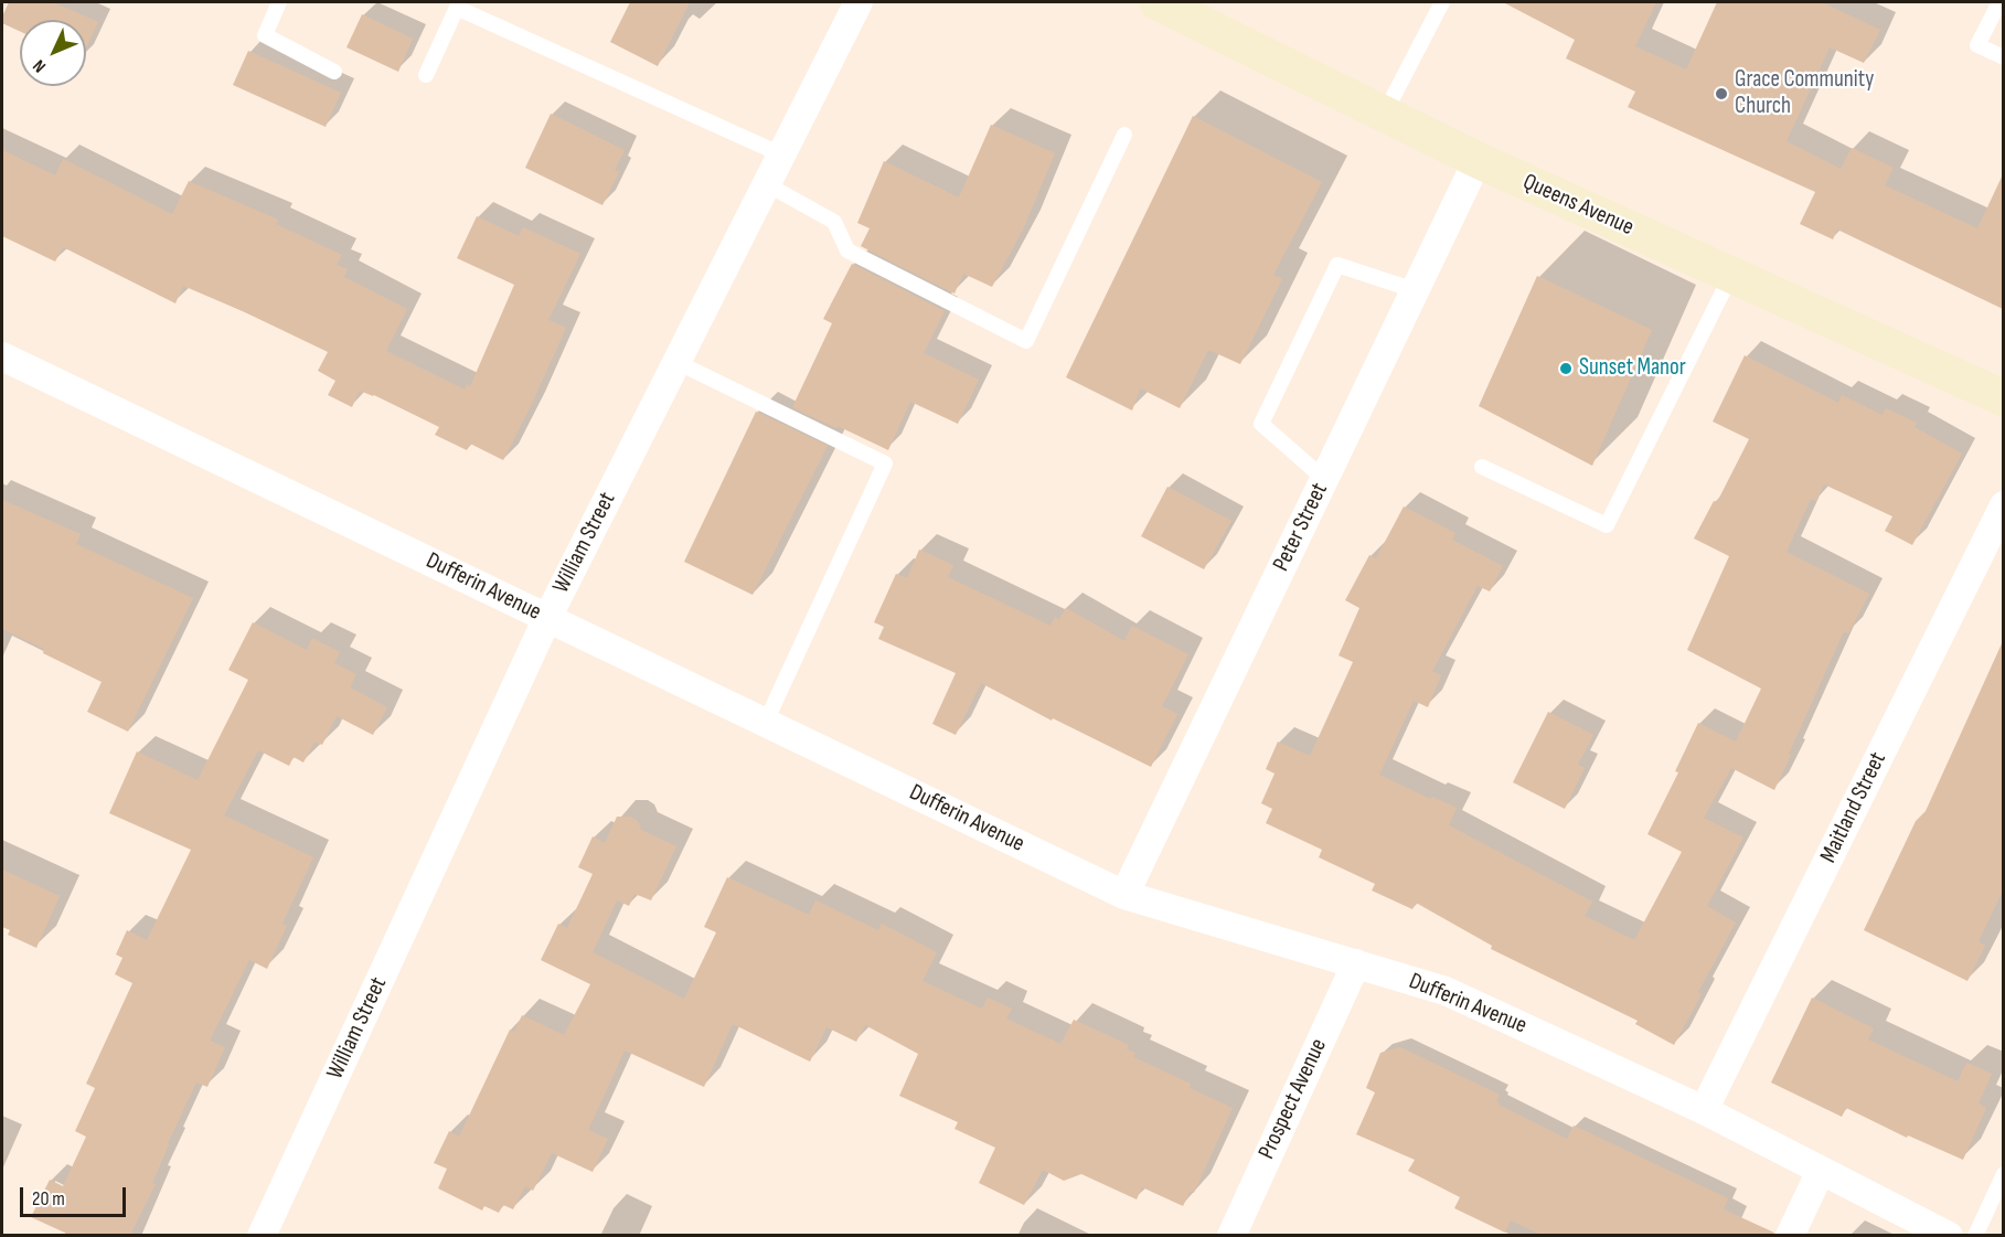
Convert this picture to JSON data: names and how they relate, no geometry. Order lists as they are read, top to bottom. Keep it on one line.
{"streets":{"main road":["Queens Avenue"],"street":["Peter Street","William Street","Dufferin Avenue","Maitland Street","Prospect Avenue"]},"crossings":[["Queens Avenue","Peter Street"],["Peter Street","Dufferin Avenue"],["William Street","Dufferin Avenue"],["Dufferin Avenue","Maitland Street"],["Dufferin Avenue","Prospect Avenue"]],"places":["Grace Community Church","Sunset Manor"],"scale_bar":"20 m","north":"bottom left"}
